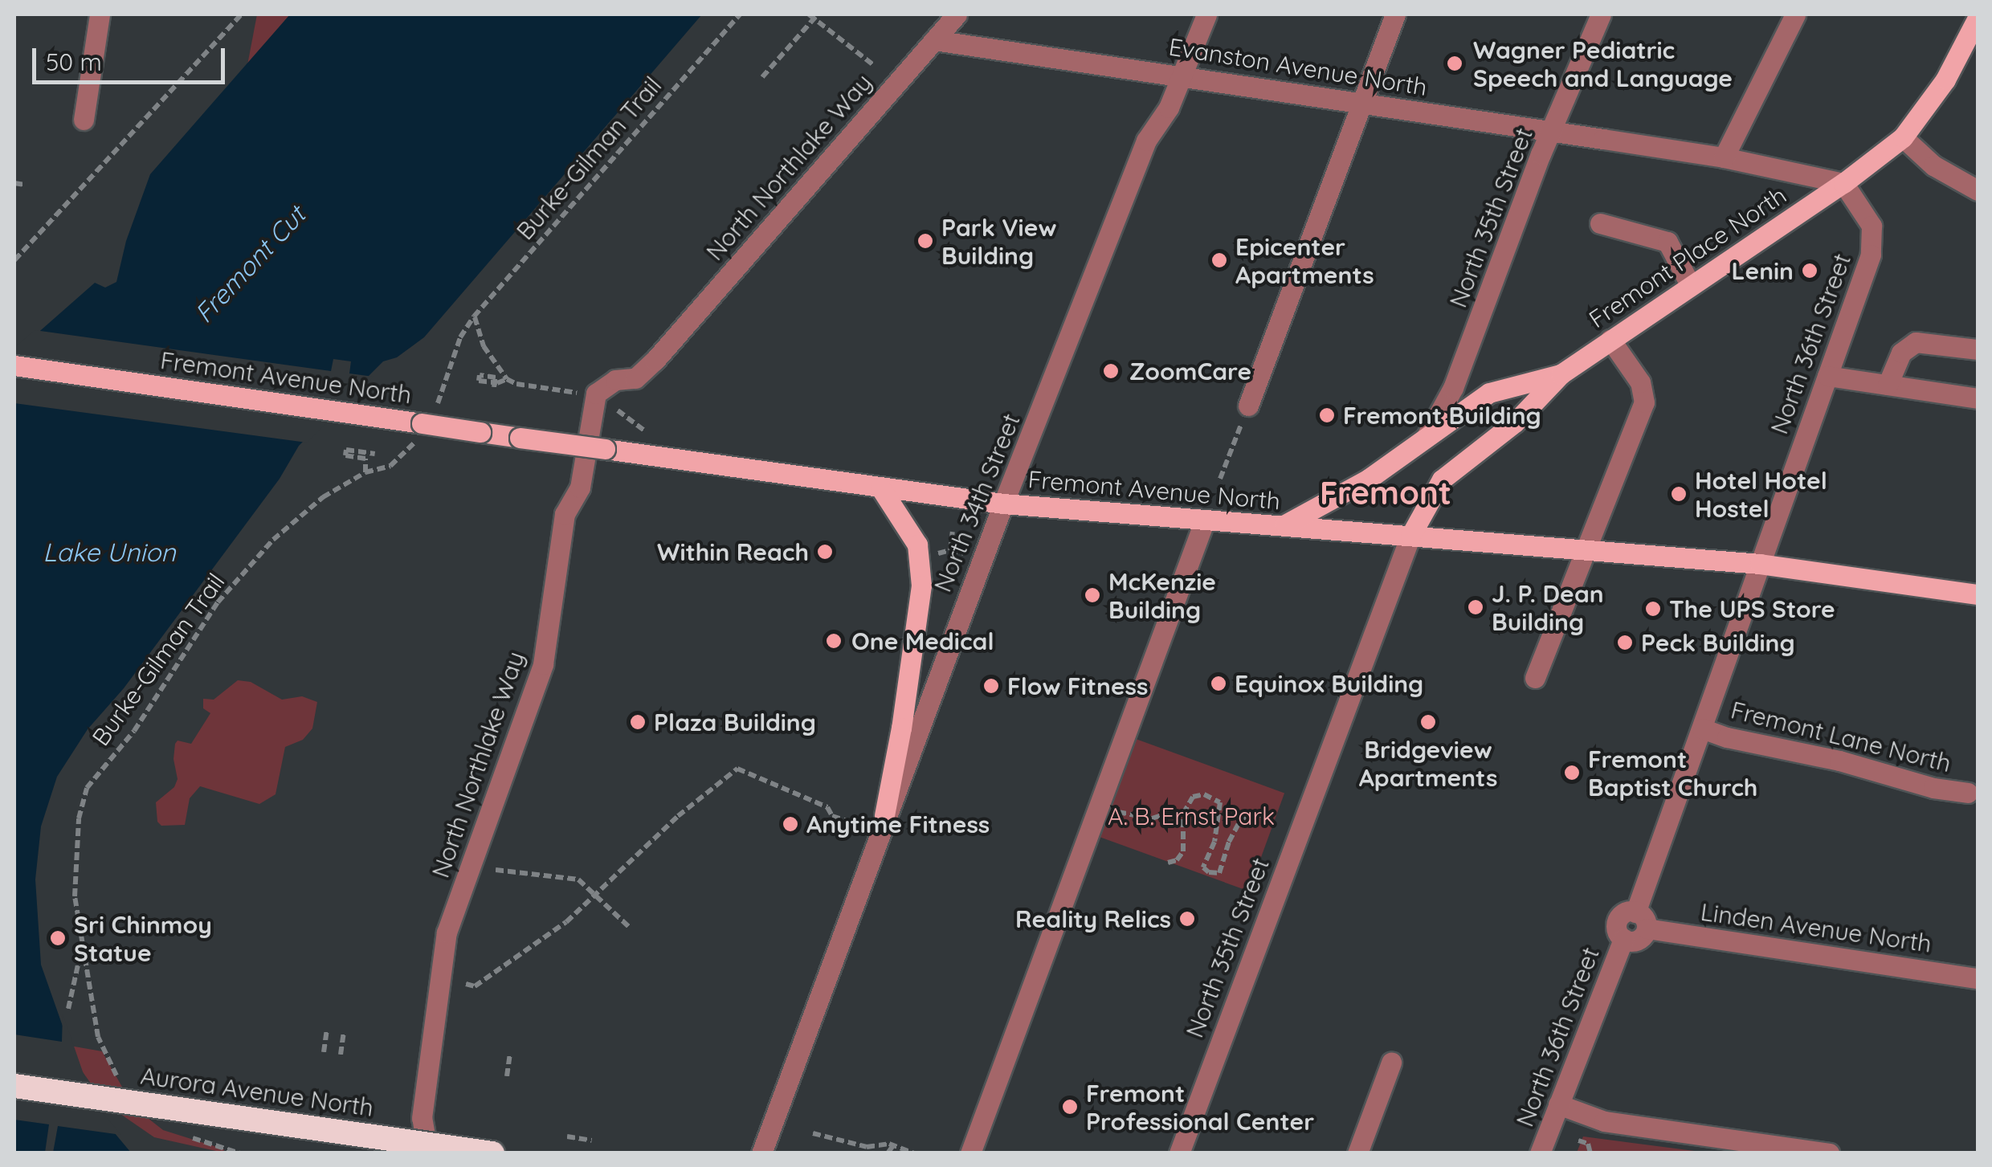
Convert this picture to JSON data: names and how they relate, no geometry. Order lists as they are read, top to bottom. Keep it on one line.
{"streets":{"highway":["Aurora Avenue North"],"main road":["Fremont Place North","Fremont Avenue North"],"street":["Evanston Avenue North","North Northlake Way","North 35th Street","North 36th Street","North 34th Street","Fremont Lane North","Linden Avenue North"],"path":["Burke-Gilman Trail"]},"crossings":[["Evanston Avenue North","North Northlake Way"],["Evanston Avenue North","North 35th Street"],["Evanston Avenue North","Fremont Place North"],["Evanston Avenue North","North 36th Street"],["Evanston Avenue North","North 34th Street"],["Burke-Gilman Trail","Fremont Avenue North"],["North 35th Street","Fremont Place North"],["North 35th Street","Fremont Avenue North"],["Fremont Place North","North 36th Street"],["Fremont Place North","Fremont Avenue North"],["North 36th Street","Fremont Avenue North"],["North 36th Street","Fremont Lane North"],["North 36th Street","Linden Avenue North"],["Fremont Avenue North","North 34th Street"]],"districts":["Fremont"],"water":["Fremont Cut","Lake Union"],"parks":["A. B. Ernst Park"],"places":["Wagner Pediatric Speech and Language","Park View Building","Epicenter Apartments","Lenin","ZoomCare","Fremont Building","Hotel Hotel Hostel","Within Reach","McKenzie Building","J. P. Dean Building","The UPS Store","One Medical","Peck Building","Equinox Building","Flow Fitness","Plaza Building","Bridgeview Apartments","Fremont Baptist Church","Anytime Fitness","Reality Relics","Sri Chinmoy Statue","Fremont Professional Center"],"scale_bar":"50 m"}
